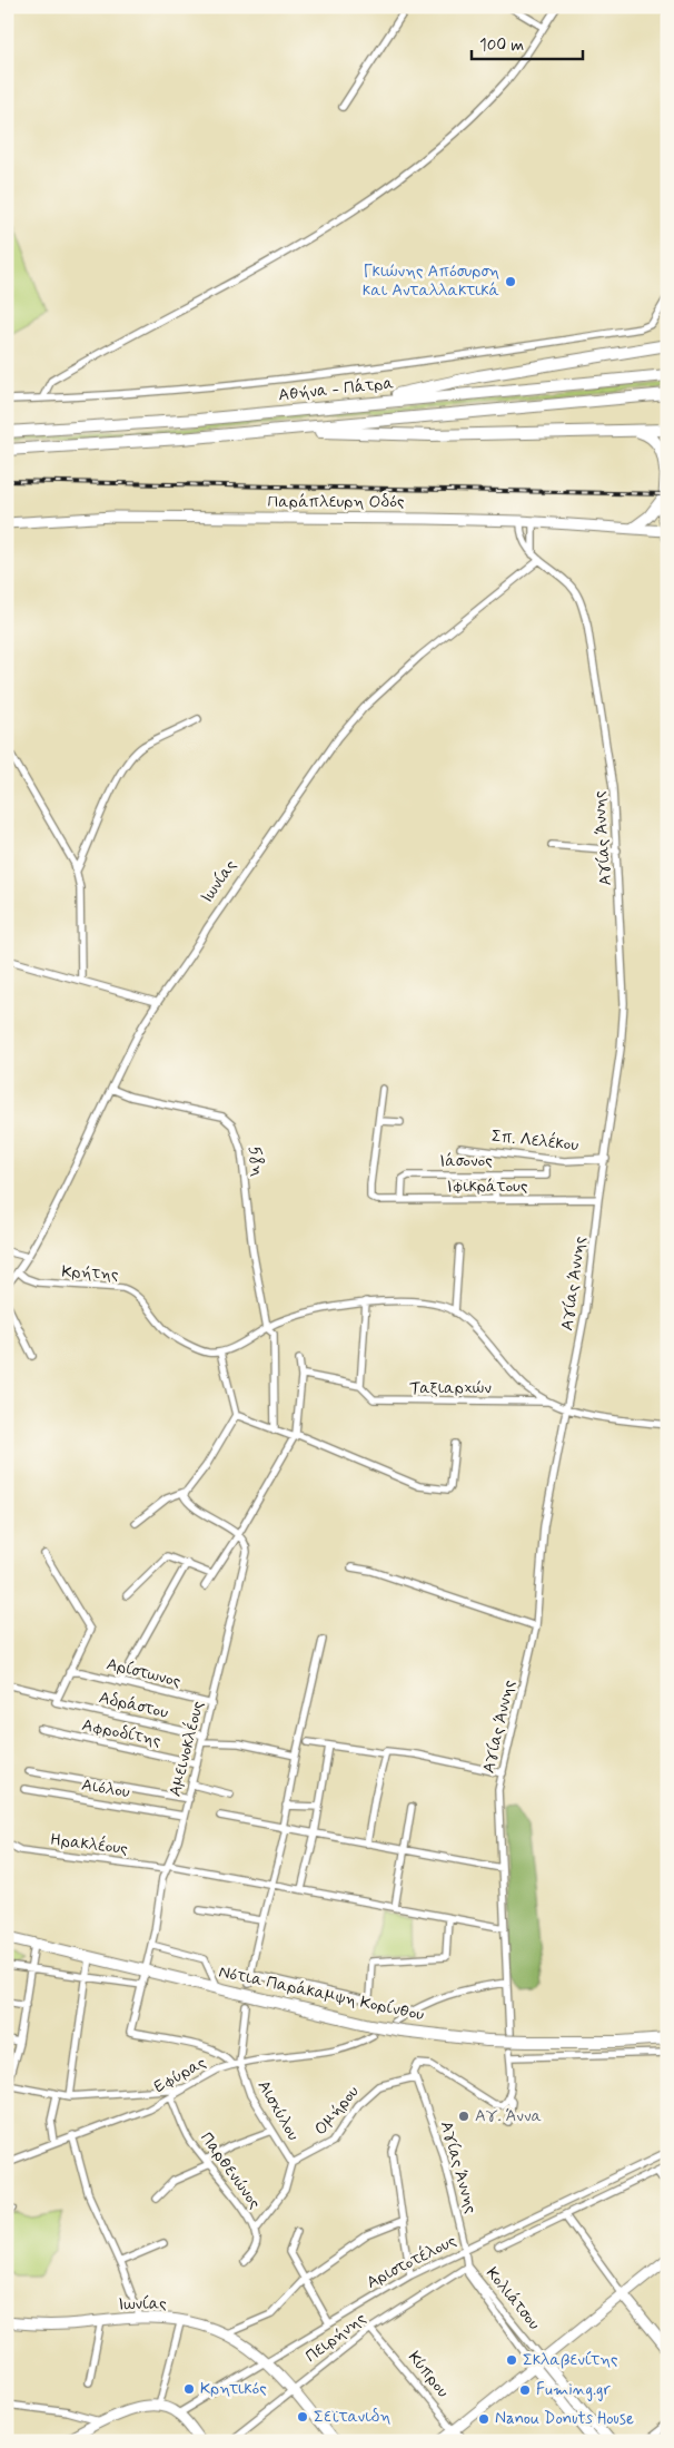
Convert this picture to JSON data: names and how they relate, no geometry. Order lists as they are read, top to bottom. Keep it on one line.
{"streets":{"highway":["Αθήνα - Πάτρα","Νότια Παράκαμψη Κορίνθου"],"street":["Παράπλευρη Οδός","Αγίας Άννης","Ιωνίας","Σπ. Λελέκου","58η","Ιάσονος","Ιφικράτους","Κρήτης","Ταξιαρχών","Αρίστωνος","Αδράστου","Αφροδίτης","Αμεινοκλέους","Αιόλου","Ηρακλέους","Εφύρας","Αισχύλου","Ομήρου","Παρθενώνος","Αριστοτέλους","Κολιάτσου","Πειρήνης","Κύπρου"]},"crossings":[["Παράπλευρη Οδός","Αγίας Άννης"],["Αγίας Άννης","Ιωνίας"],["Αγίας Άννης","Σπ. Λελέκου"],["Αγίας Άννης","Ιφικράτους"],["Αγίας Άννης","Ηρακλέους"],["Αγίας Άννης","Ομήρου"],["Αγίας Άννης","Αριστοτέλους"],["Αγίας Άννης","Κολιάτσου"],["Αγίας Άννης","Πειρήνης"],["Ιωνίας","58η"],["Ιωνίας","Κρήτης"],["Ιωνίας","Αριστοτέλους"],["Ιωνίας","Πειρήνης"],["Ιάσονος","Ιφικράτους"],["Αρίστωνος","Αμεινοκλέους"],["Αδράστου","Αμεινοκλέους"],["Αφροδίτης","Αμεινοκλέους"],["Αμεινοκλέους","Αιόλου"],["Αμεινοκλέους","Ηρακλέους"],["Αμεινοκλέους","Νότια Παράκαμψη Κορίνθου"],["Αμεινοκλέους","Εφύρας"],["Αμεινοκλέους","Αισχύλου"],["Νότια Παράκαμψη Κορίνθου","Εφύρας"],["Εφύρας","Αισχύλου"],["Εφύρας","Παρθενώνος"],["Αισχύλου","Ομήρου"],["Κολιάτσου","Πειρήνης"],["Πειρήνης","Κύπρου"]],"places":["Γκιώνης Απόσυρση και Ανταλλακτικά","Αγ. Άννα","Σκλαβενίτης","Κρητικός","Fuming.gr","Σεϊτανιδη","Nanou Donuts House"],"scale_bar":"100 m"}
